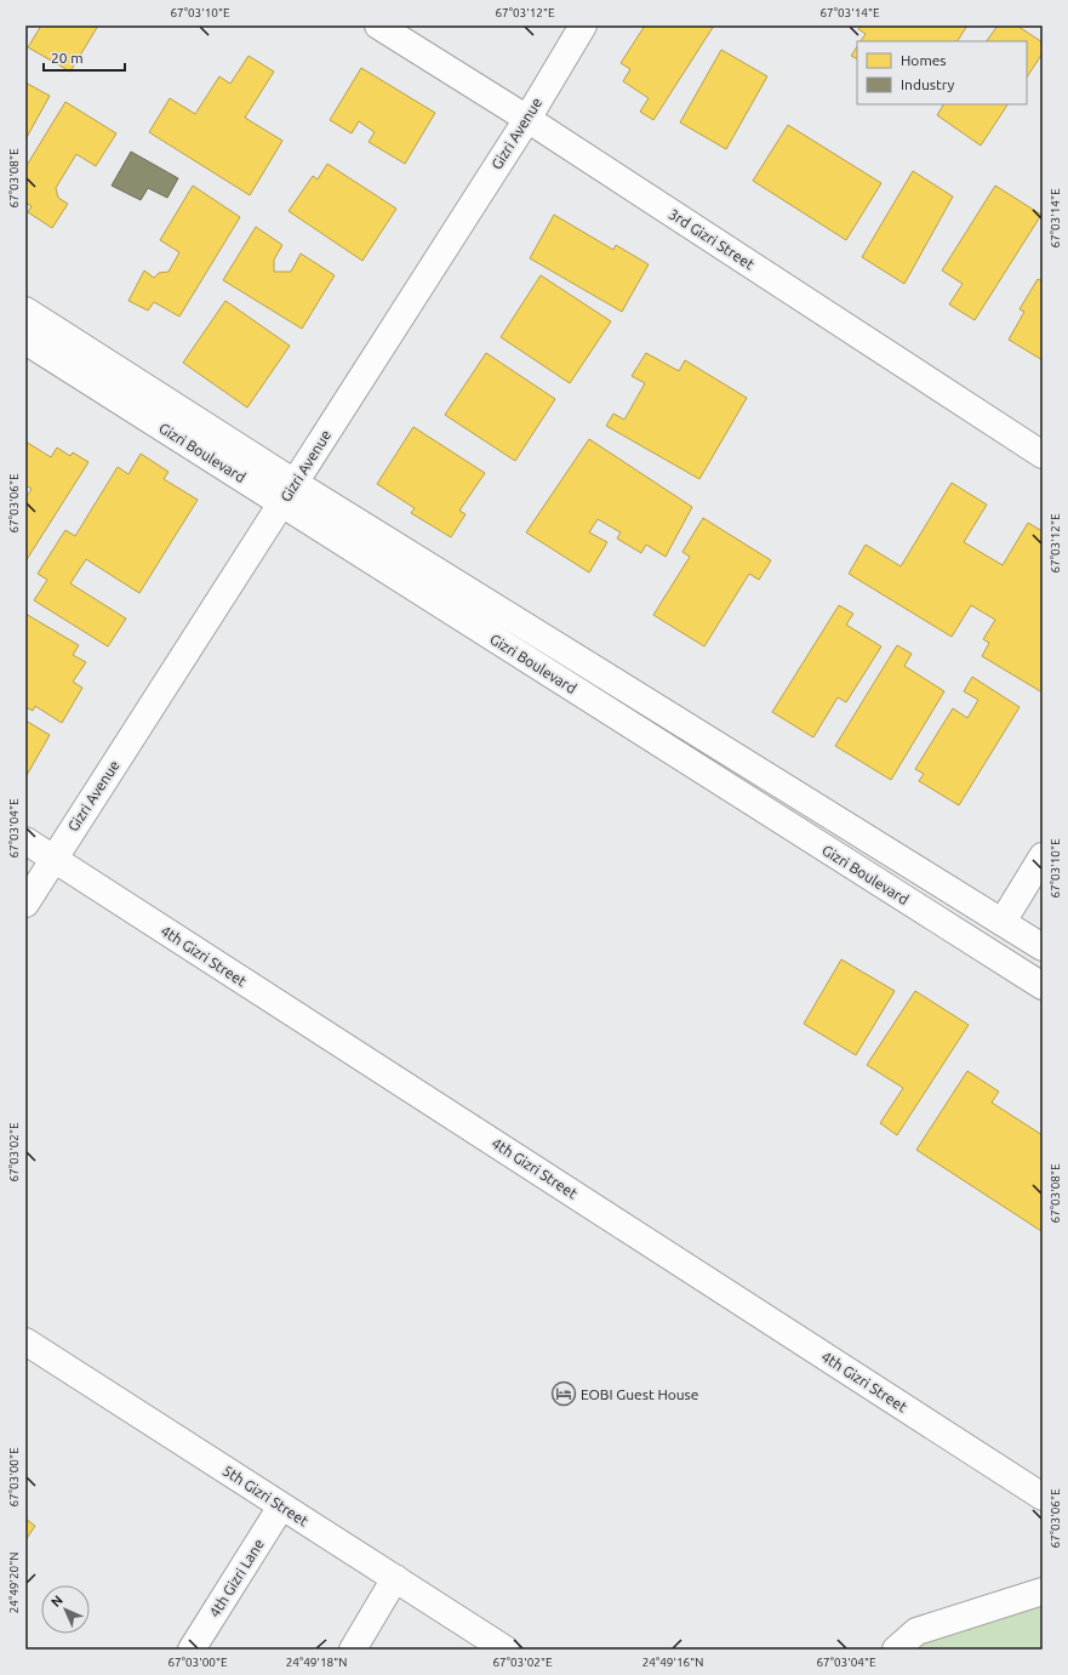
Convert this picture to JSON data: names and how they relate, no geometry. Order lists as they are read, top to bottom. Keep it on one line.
{"streets":{"street":["Gizri Avenue","3rd Gizri Street","Gizri Boulevard","4th Gizri Street","5th Gizri Street","4th Gizri Lane"]},"crossings":[["Gizri Avenue","3rd Gizri Street"],["Gizri Avenue","Gizri Boulevard"],["Gizri Avenue","4th Gizri Street"],["5th Gizri Street","4th Gizri Lane"]],"places":{"hotel":["EOBI Guest House"]},"legend":["Homes","Industry"],"scale_bar":"20 m","north":"top left","coordinates":["67°03'10\"E","67°03'12\"E","67°03'14\"E","67°03'08\"E","67°03'06\"E","67°03'04\"E","67°03'02\"E","67°03'00\"E","24°49'20\"N","24°49'18\"N","24°49'16\"N"]}
